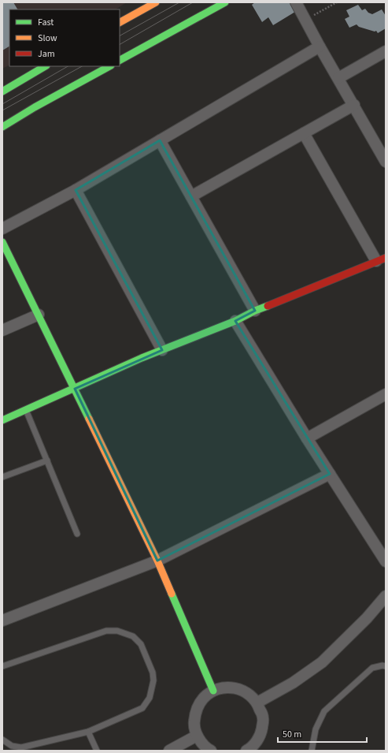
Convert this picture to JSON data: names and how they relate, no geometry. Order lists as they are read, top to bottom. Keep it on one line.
{"legend":["Fast","Slow","Jam"],"scale_bar":"50 m"}
